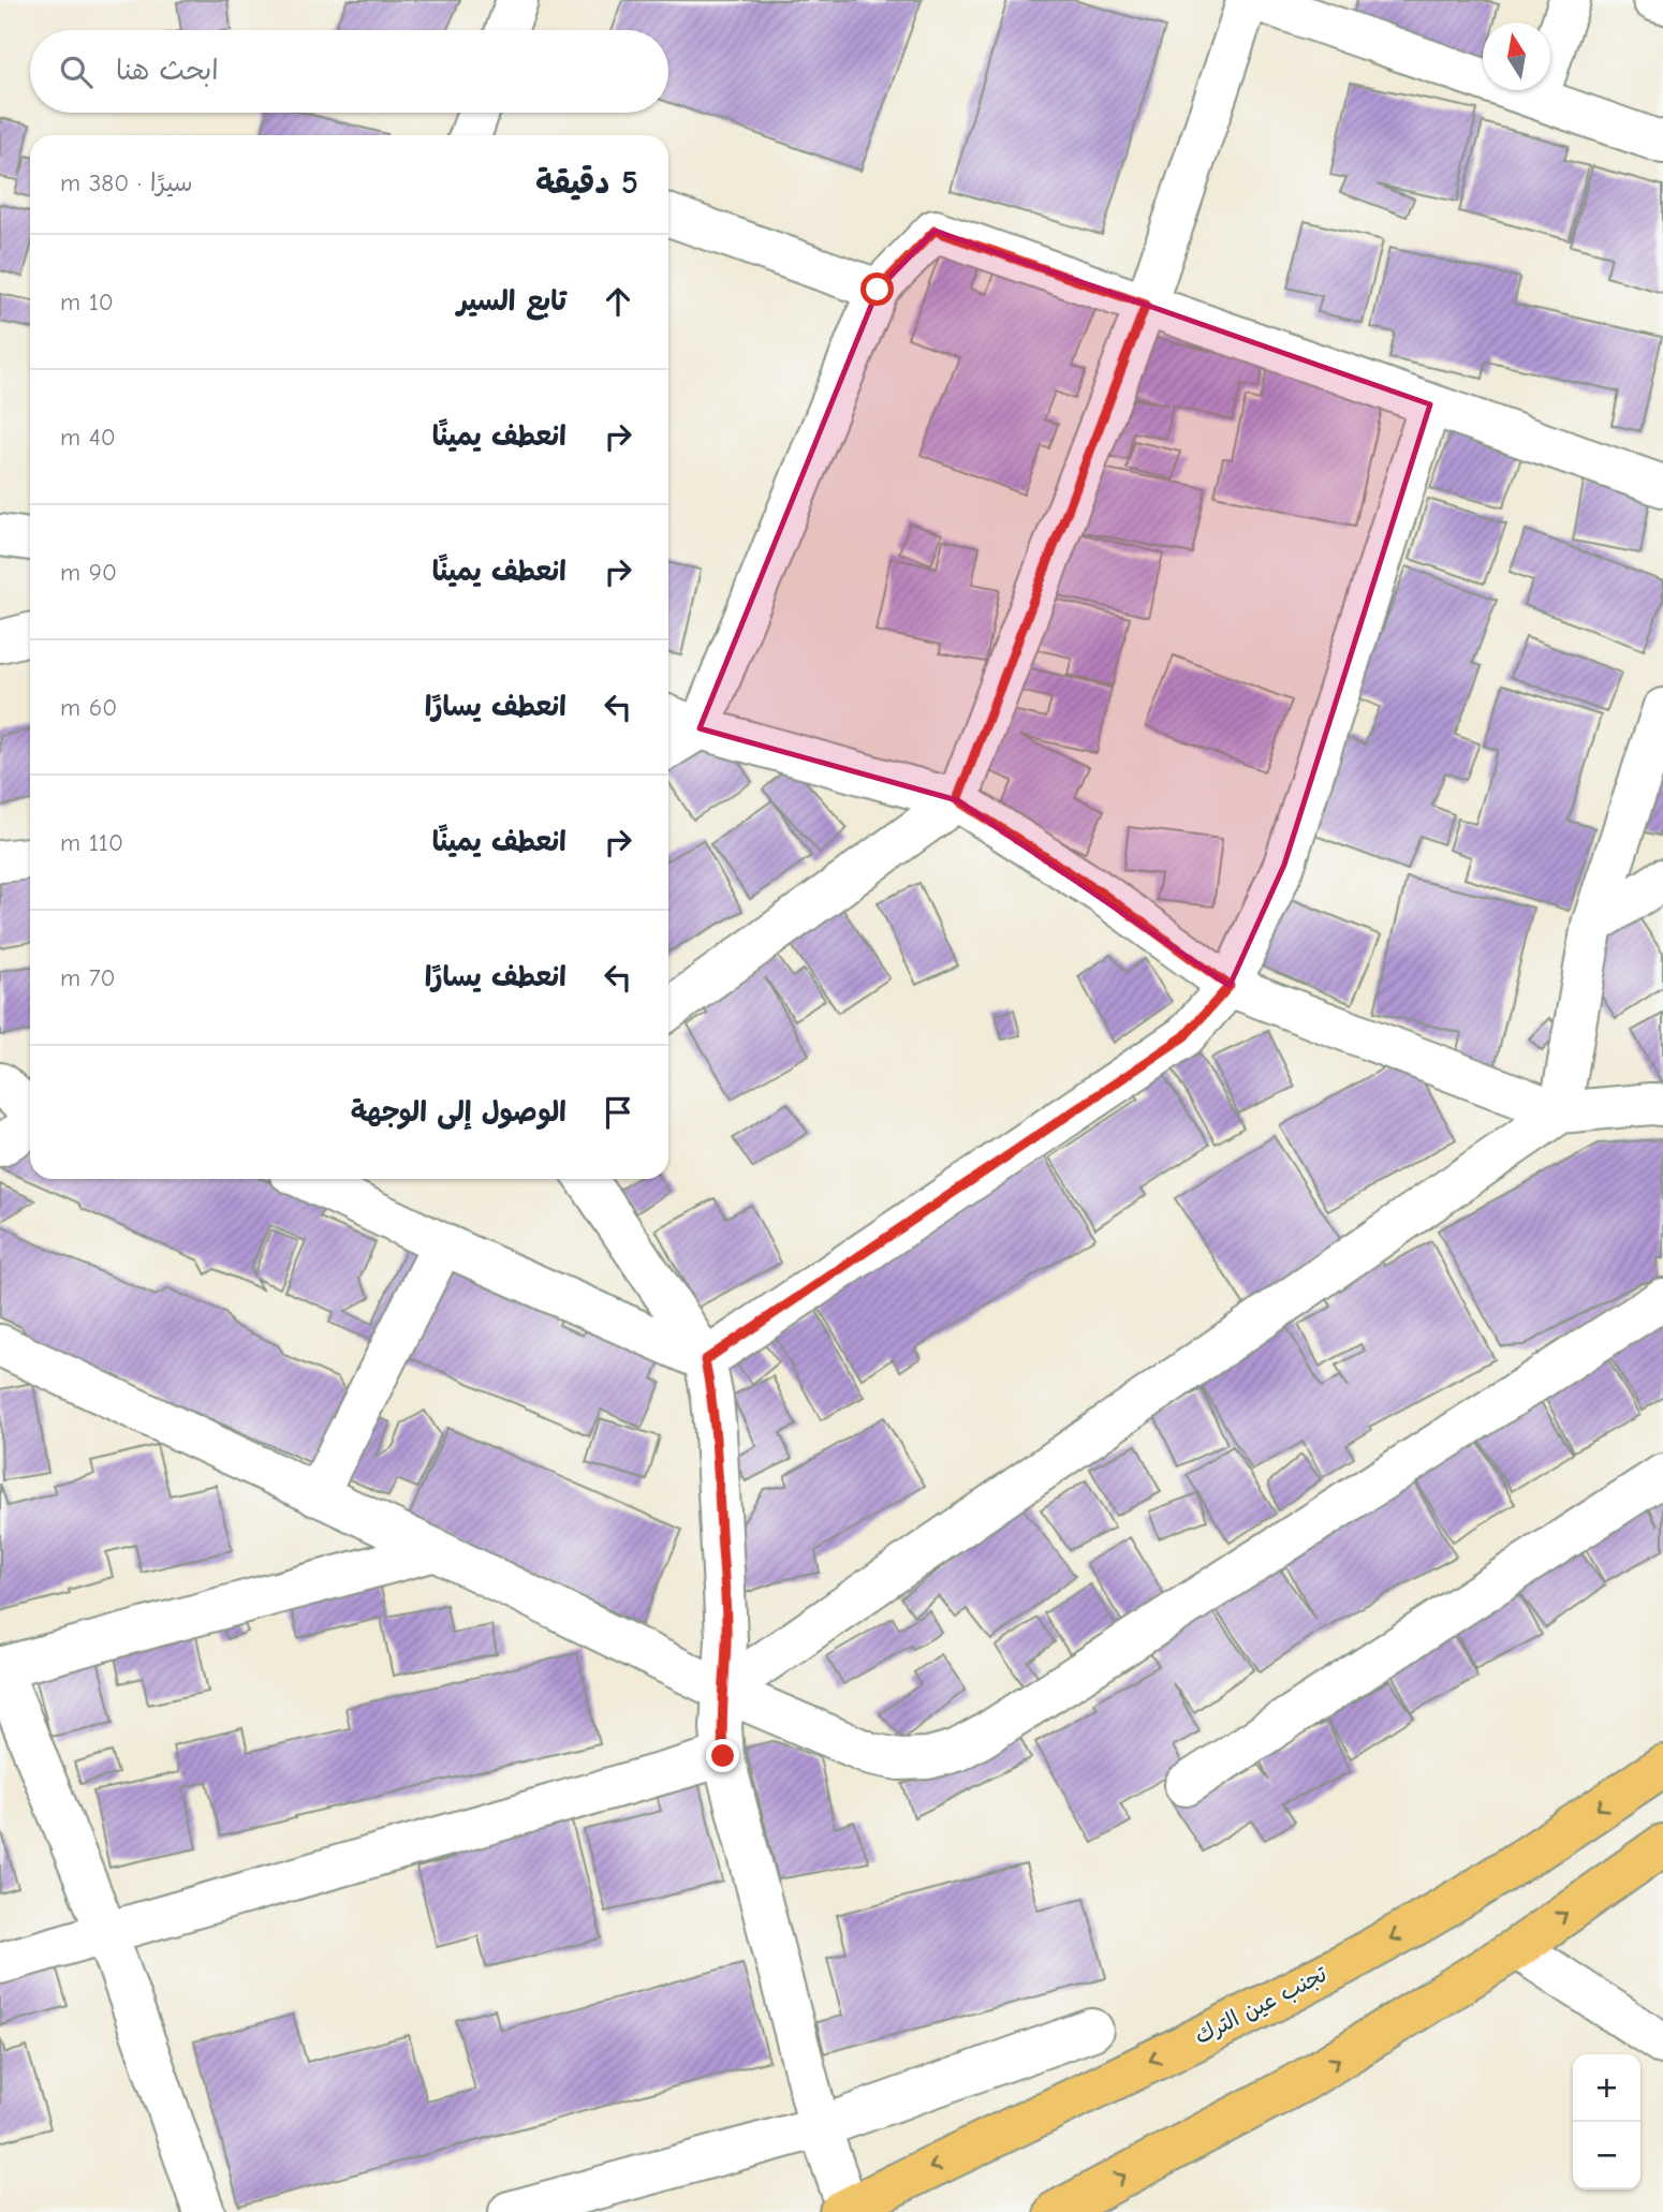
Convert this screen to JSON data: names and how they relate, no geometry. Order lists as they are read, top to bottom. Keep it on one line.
{"streets":{"highway":["تجنب عين الترك"]},"north":"top","page":{"search":"ابحث هنا","heading":["5 دقيقة","سيرًا · 380 m"],"list":[["تابع السير","10 m"],["انعطف يمينًا","40 m"],["انعطف يمينًا","90 m"],["انعطف يسارًا","60 m"],["انعطف يمينًا","110 m"],["انعطف يسارًا","70 m"],"الوصول إلى الوجهة"],"map_buttons":["+","−"]}}
